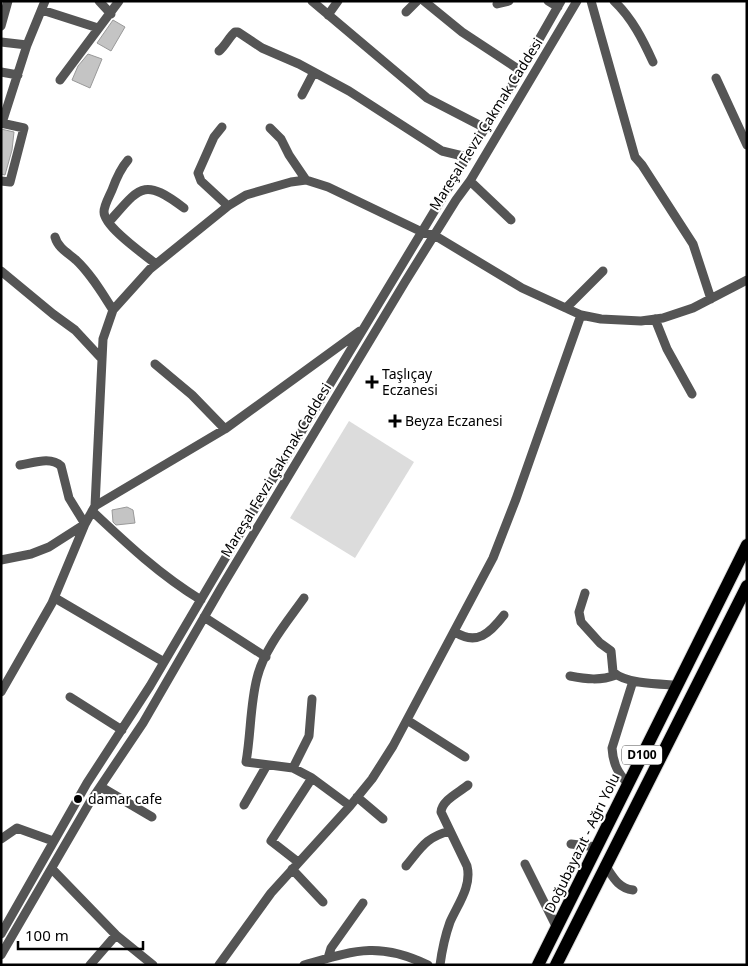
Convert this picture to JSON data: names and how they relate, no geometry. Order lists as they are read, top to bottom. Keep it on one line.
{"streets":{"highway":["D100","Doğubayazıt - Ağrı Yolu"],"street":["Mareşal Fevzi Çakmak Caddesi"]},"places":{"health":["Taşlıçay Eczanesi","Beyza Eczanesi"],"other":["damar cafe"]},"scale_bar":"100 m"}
